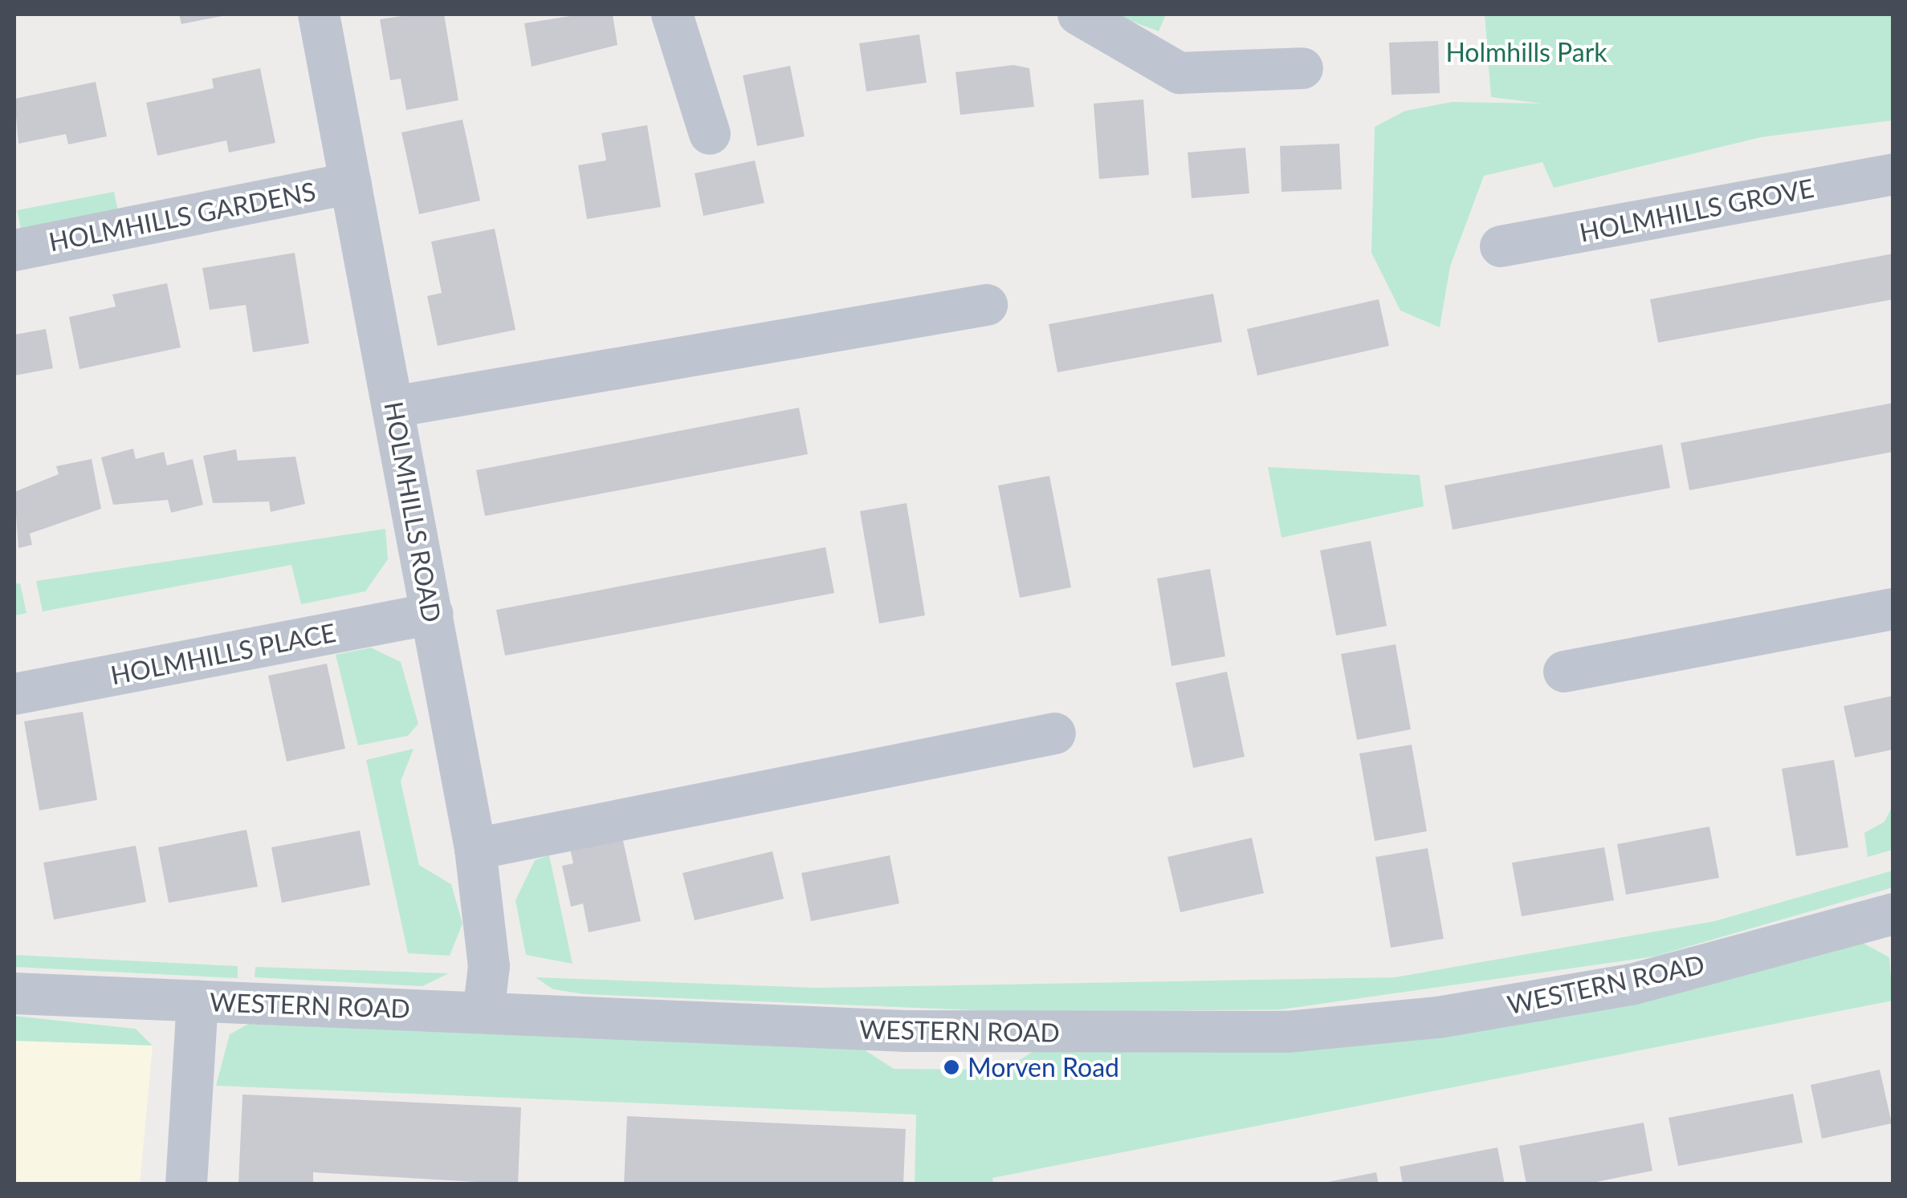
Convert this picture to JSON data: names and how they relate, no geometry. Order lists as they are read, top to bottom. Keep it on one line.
{"streets":{"street":["HOLMHILLS GROVE","HOLMHILLS GARDENS","HOLMHILLS ROAD","HOLMHILLS PLACE","WESTERN ROAD"]},"crossings":[["HOLMHILLS GARDENS","HOLMHILLS ROAD"],["HOLMHILLS ROAD","HOLMHILLS PLACE"],["HOLMHILLS ROAD","WESTERN ROAD"]],"parks":["Holmhills Park"],"places":["Morven Road"]}
